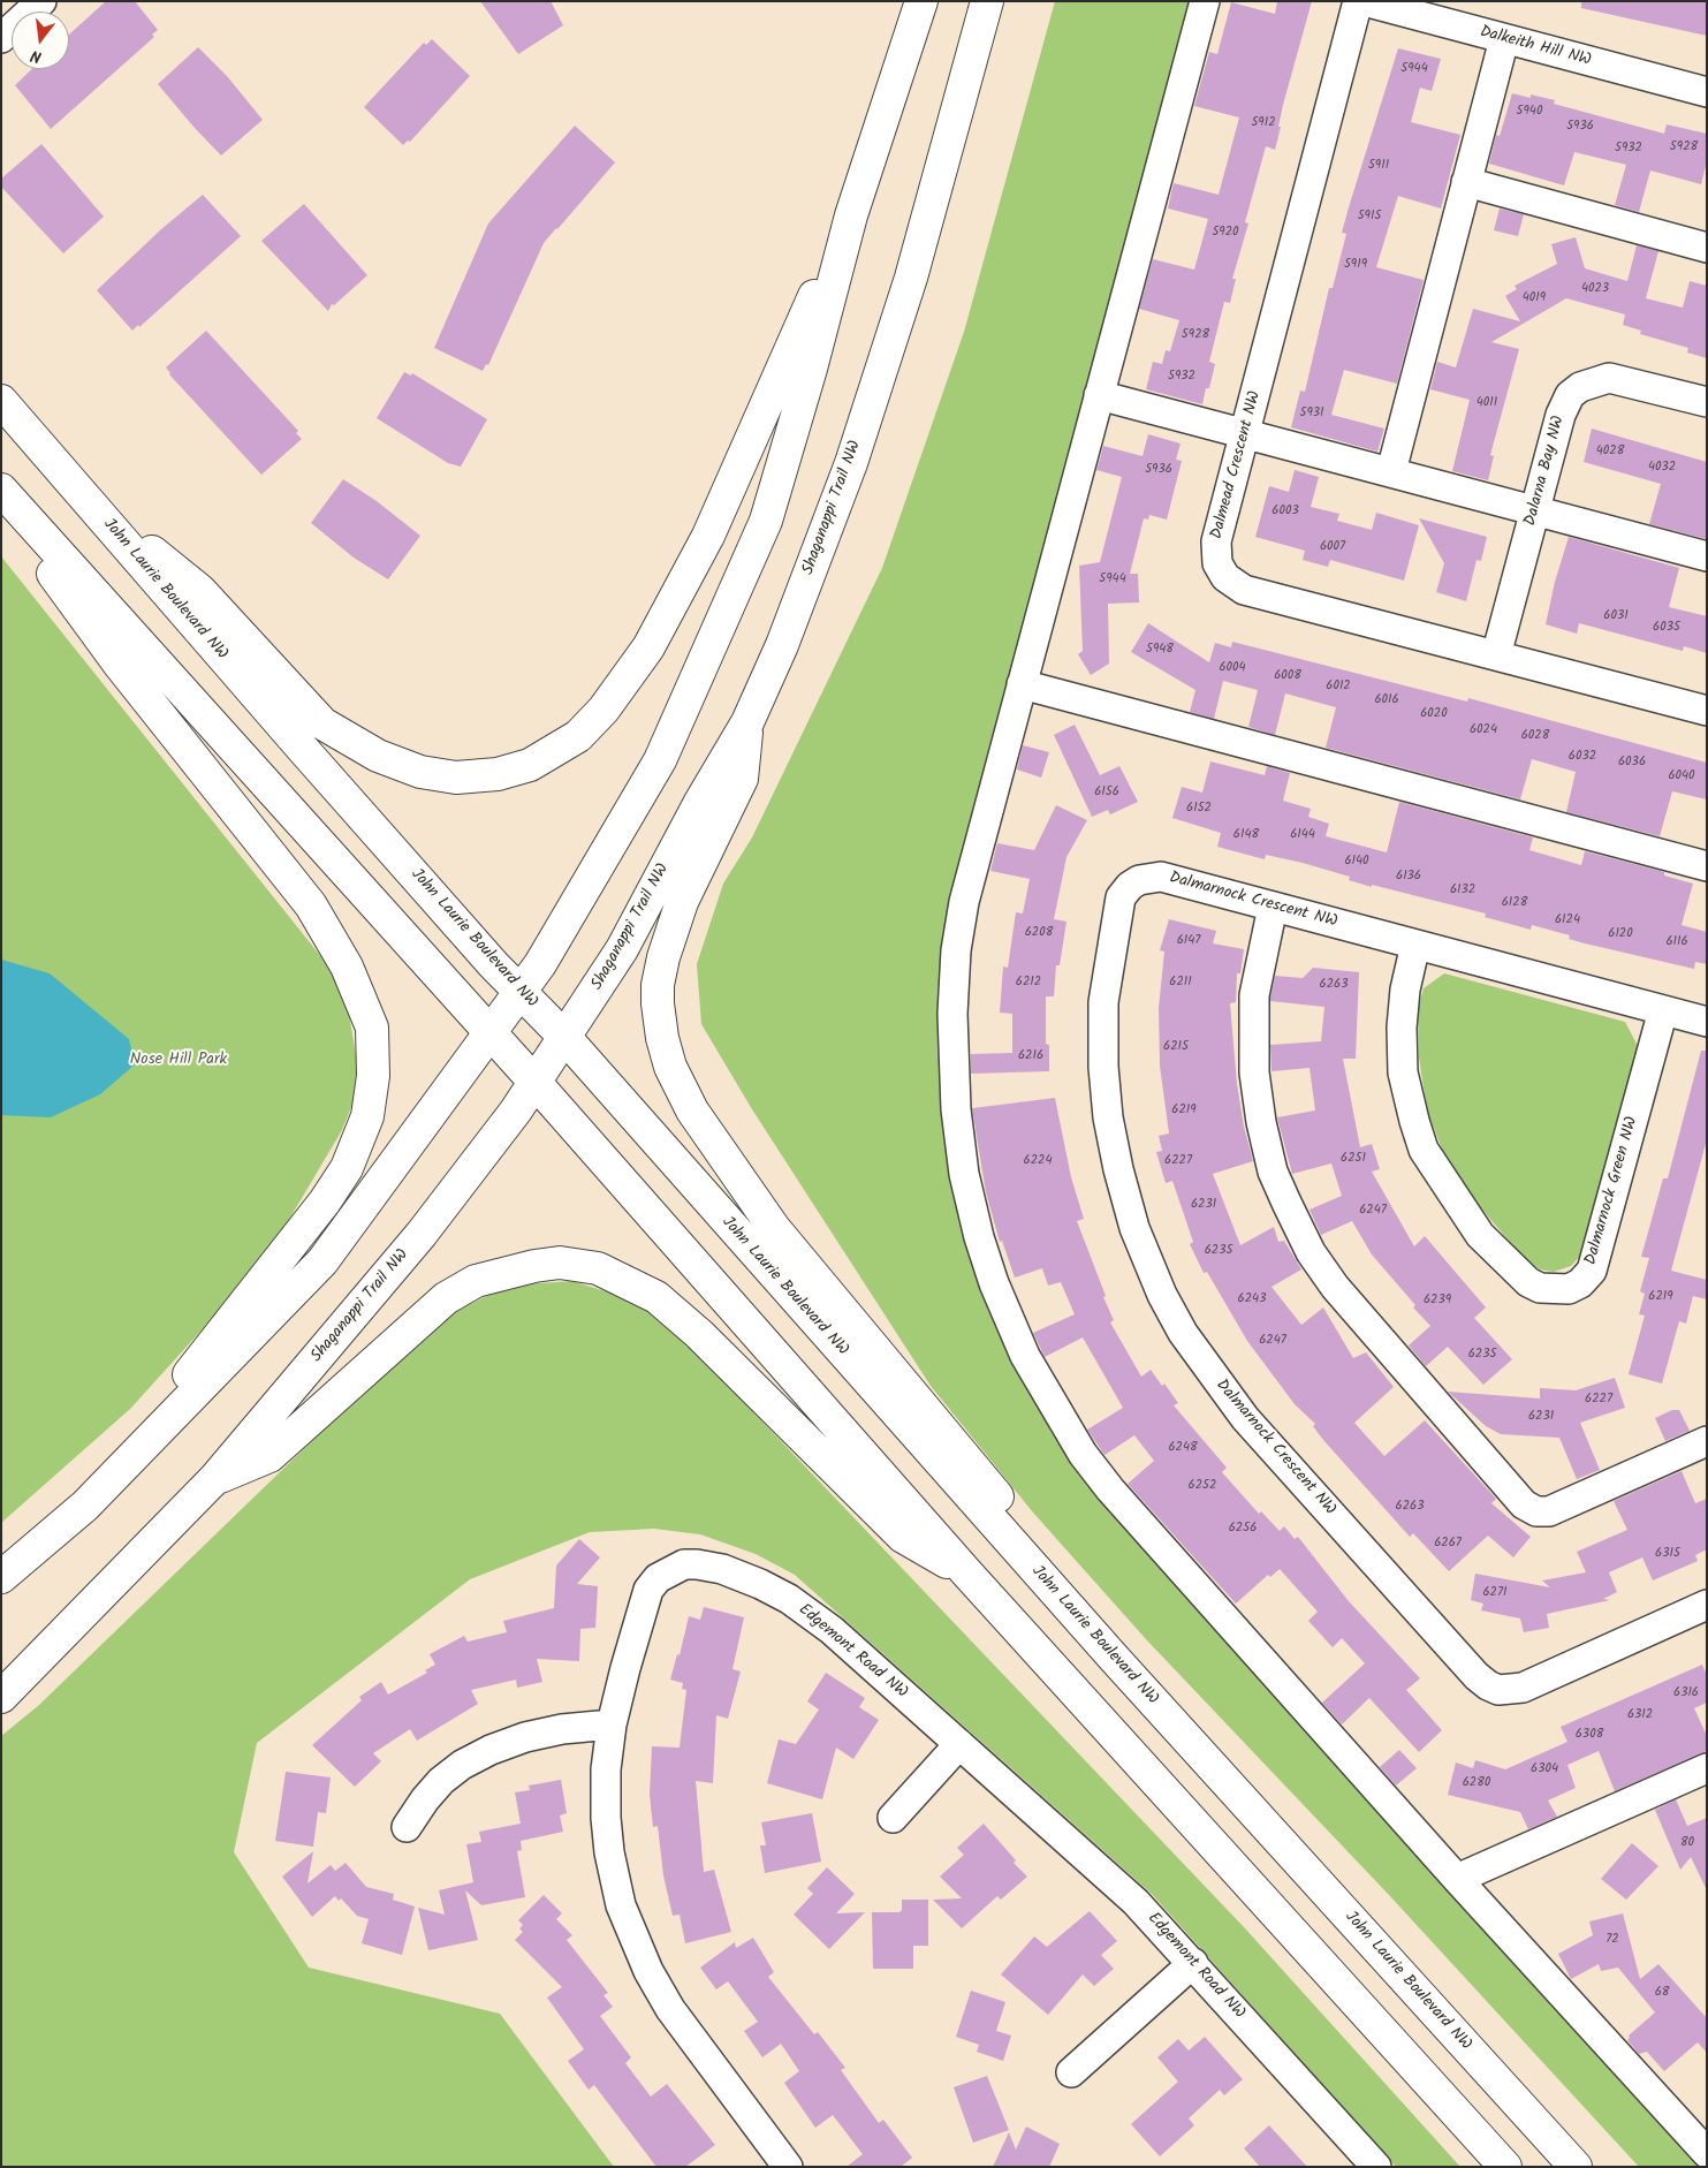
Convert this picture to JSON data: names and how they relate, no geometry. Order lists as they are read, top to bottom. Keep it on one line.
{"streets":{"main road":["Shaganappi Trail NW","John Laurie Boulevard NW"],"street":["Dalkeith Hill NW","Dalmead Crescent NW","Dalarna Bay NW","Dalmarnock Crescent NW","Dalmarnock Green NW","Edgemont Road NW"]},"crossings":[["Dalmead Crescent NW","Dalarna Bay NW"],["Shaganappi Trail NW","John Laurie Boulevard NW"],["Dalmarnock Crescent NW","Dalmarnock Green NW"]],"parks":["Nose Hill Park"],"house_numbers":["5944","5940","5912","5936","5928","5932","5911","5915","5920","5919","4023","4019","5928","5932","4011","5931","4028","4032","5936","6003","6007","5944","6031","6035","5948","6004","6008","6012","6016","6020","6024","6028","6032","6036","6040","6156","6152","6148","6144","6140","6136","6132","6128","6124","6208","6120","6147","6116","6212","6211","6263","6215","6216","6219","6251","6224","6227","6231","6247","6235","6219","6243","6239","6247","6235","6227","6231","6248","6252","6263","6256","6267","6315","6271","6316","6312","6308","6304","6280","80","72","68"],"north":"bottom"}
